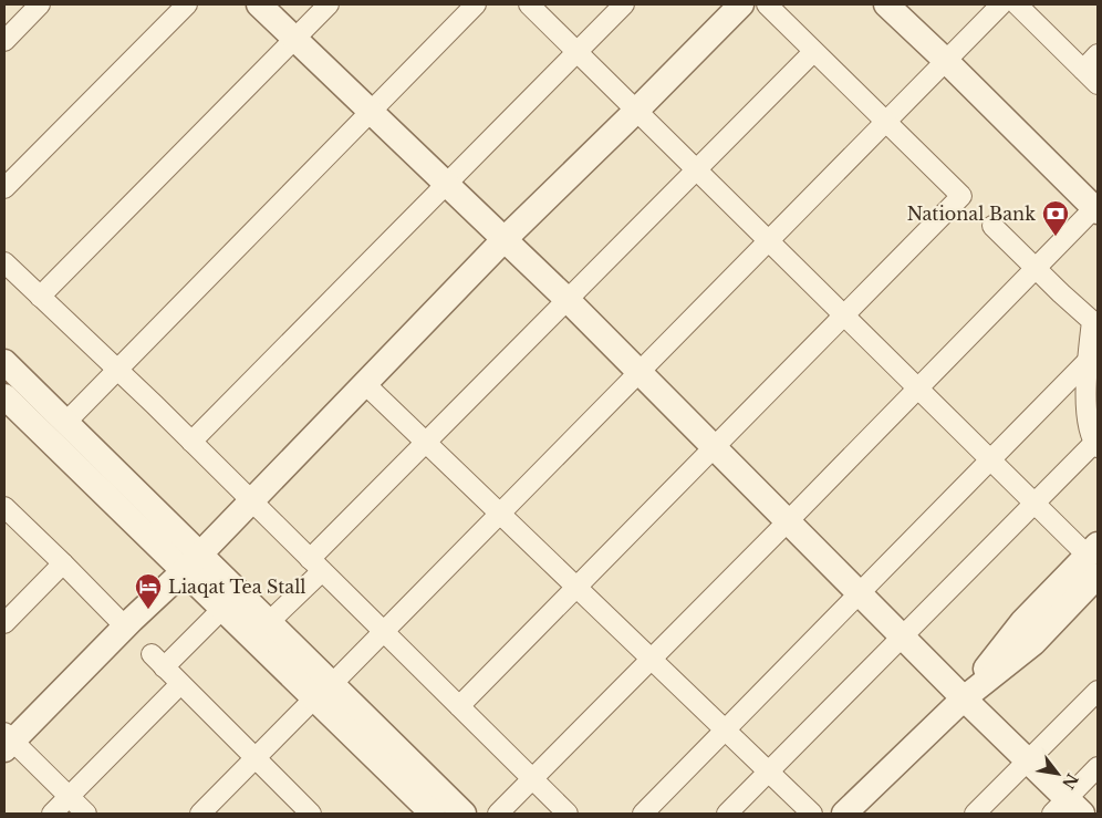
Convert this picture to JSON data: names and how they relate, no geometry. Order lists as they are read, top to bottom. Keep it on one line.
{"places":{"bank":["National Bank"],"hotel":["Liaqat Tea Stall"]},"north":"bottom right"}
